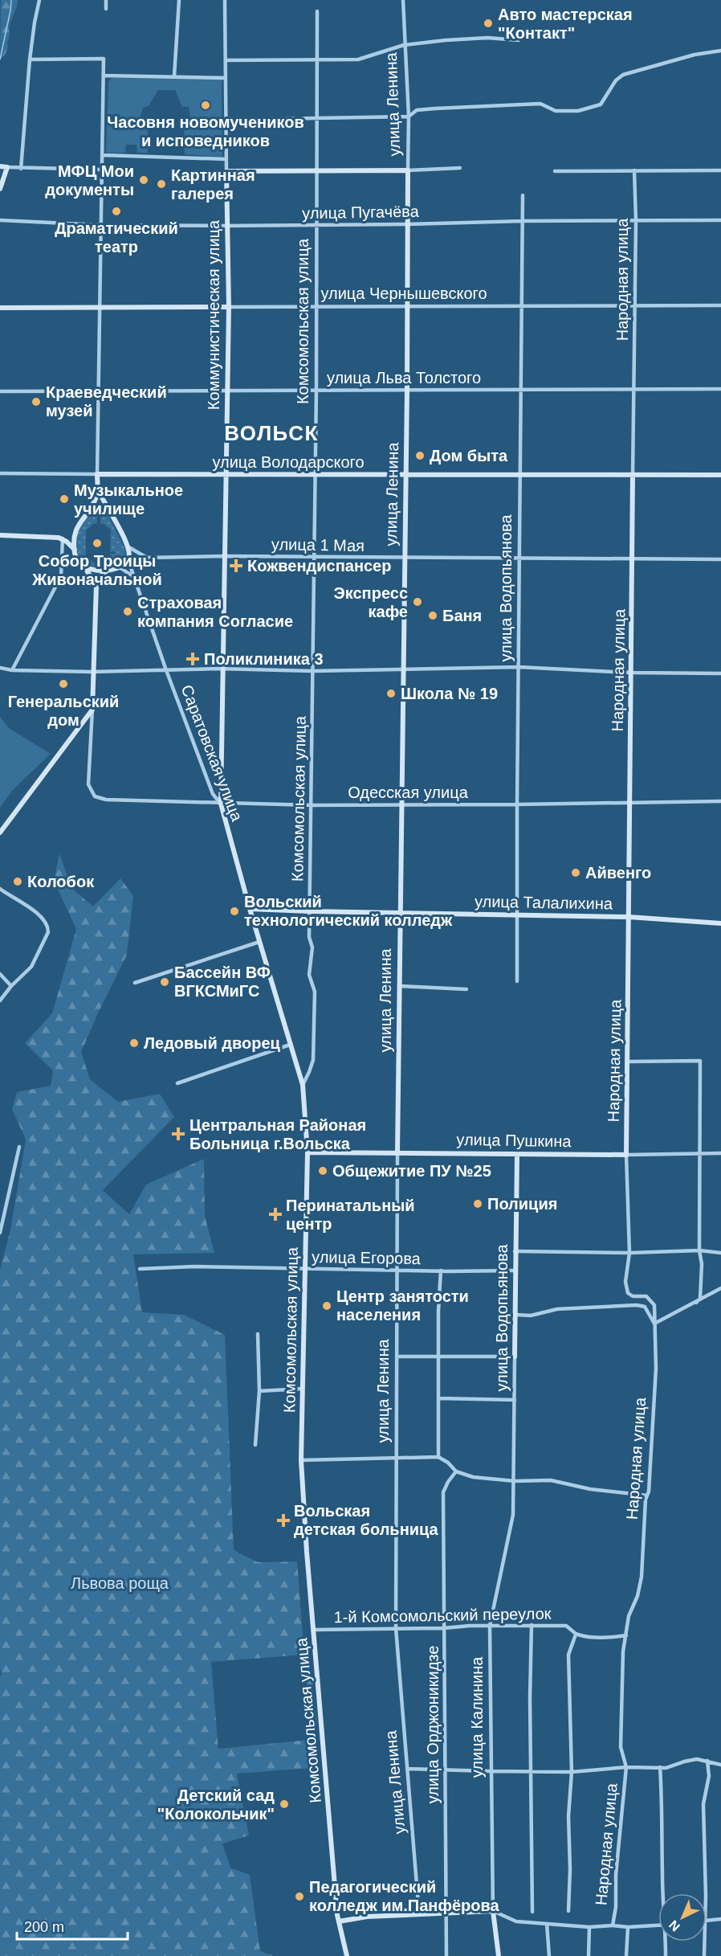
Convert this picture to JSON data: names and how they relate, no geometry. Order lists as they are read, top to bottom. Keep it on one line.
{"streets":{"street":["улица Ленина","улица Пугачёва","Народная улица","улица Чернышевского","Коммунистическая улица","Комсомольская улица","улица Льва Толстого","улица Володарского","улица 1 Мая","улица Водопьянова","Саратовская улица","Одесская улица","улица Талалихина","улица Пушкина","улица Егорова","1-й Комсомольский переулок","улица Калинина","улица Орджоникидзе"]},"crossings":[["улица Ленина","улица Пугачёва"],["улица Ленина","улица Чернышевского"],["улица Ленина","улица Льва Толстого"],["улица Ленина","улица Володарского"],["улица Ленина","улица 1 Мая"],["улица Ленина","Одесская улица"],["улица Ленина","улица Талалихина"],["улица Ленина","улица Пушкина"],["улица Ленина","улица Егорова"],["улица Ленина","1-й Комсомольский переулок"],["улица Пугачёва","Народная улица"],["улица Пугачёва","Коммунистическая улица"],["улица Пугачёва","Комсомольская улица"],["улица Пугачёва","улица Водопьянова"],["Народная улица","улица Чернышевского"],["Народная улица","улица Льва Толстого"],["Народная улица","улица Володарского"],["Народная улица","улица 1 Мая"],["Народная улица","Одесская улица"],["Народная улица","улица Талалихина"],["Народная улица","улица Пушкина"],["Народная улица","1-й Комсомольский переулок"],["улица Чернышевского","Коммунистическая улица"],["улица Чернышевского","Комсомольская улица"],["улица Чернышевского","улица Водопьянова"],["Коммунистическая улица","улица Льва Толстого"],["Коммунистическая улица","улица Володарского"],["Коммунистическая улица","улица 1 Мая"],["Коммунистическая улица","Саратовская улица"],["Коммунистическая улица","Одесская улица"],["Комсомольская улица","улица Льва Толстого"],["Комсомольская улица","улица Володарского"],["Комсомольская улица","улица 1 Мая"],["Комсомольская улица","Саратовская улица"],["Комсомольская улица","Одесская улица"],["Комсомольская улица","улица Талалихина"],["Комсомольская улица","улица Пушкина"],["Комсомольская улица","улица Егорова"],["Комсомольская улица","1-й Комсомольский переулок"],["улица Льва Толстого","улица Водопьянова"],["улица Володарского","улица Водопьянова"],["улица 1 Мая","улица Водопьянова"],["улица 1 Мая","Саратовская улица"],["улица Водопьянова","Одесская улица"],["улица Водопьянова","улица Талалихина"],["улица Водопьянова","улица Пушкина"],["улица Водопьянова","улица Егорова"],["улица Водопьянова","улица Калинина"],["Саратовская улица","Одесская улица"],["Саратовская улица","улица Талалихина"],["1-й Комсомольский переулок","улица Калинина"],["1-й Комсомольский переулок","улица Орджоникидзе"]],"districts":["ВОЛЬСК"],"parks":["Львова роща"],"places":{"other":["Авто мастерская \"Контакт\"","Часовня новомучеников и исповедников","МФЦ Мои документы","Картинная галерея","Драматический театр","Краеведческий музей","Дом быта","Музыкальное училище","Собор Троицы Живоначальной","Экспресс кафе","Страховая компания Согласие","Баня","Генеральский дом","Школа № 19","Айвенго","Колобок","Вольский технологический колледж","Бассейн ВФ ВГКСМиГС","Ледовый дворец","Общежитие ПУ №25","Полиция","Центр занятости населения","Детский сад \"Колокольчик\"","Педагогический колледж им.Панфёрова"],"health":["Кожвендиспансер","Поликлиника 3","Центральная Районая Больница г.Вольска","Перинатальный центр","Вольская детская больница"]},"scale_bar":"200 m","north":"bottom left"}
